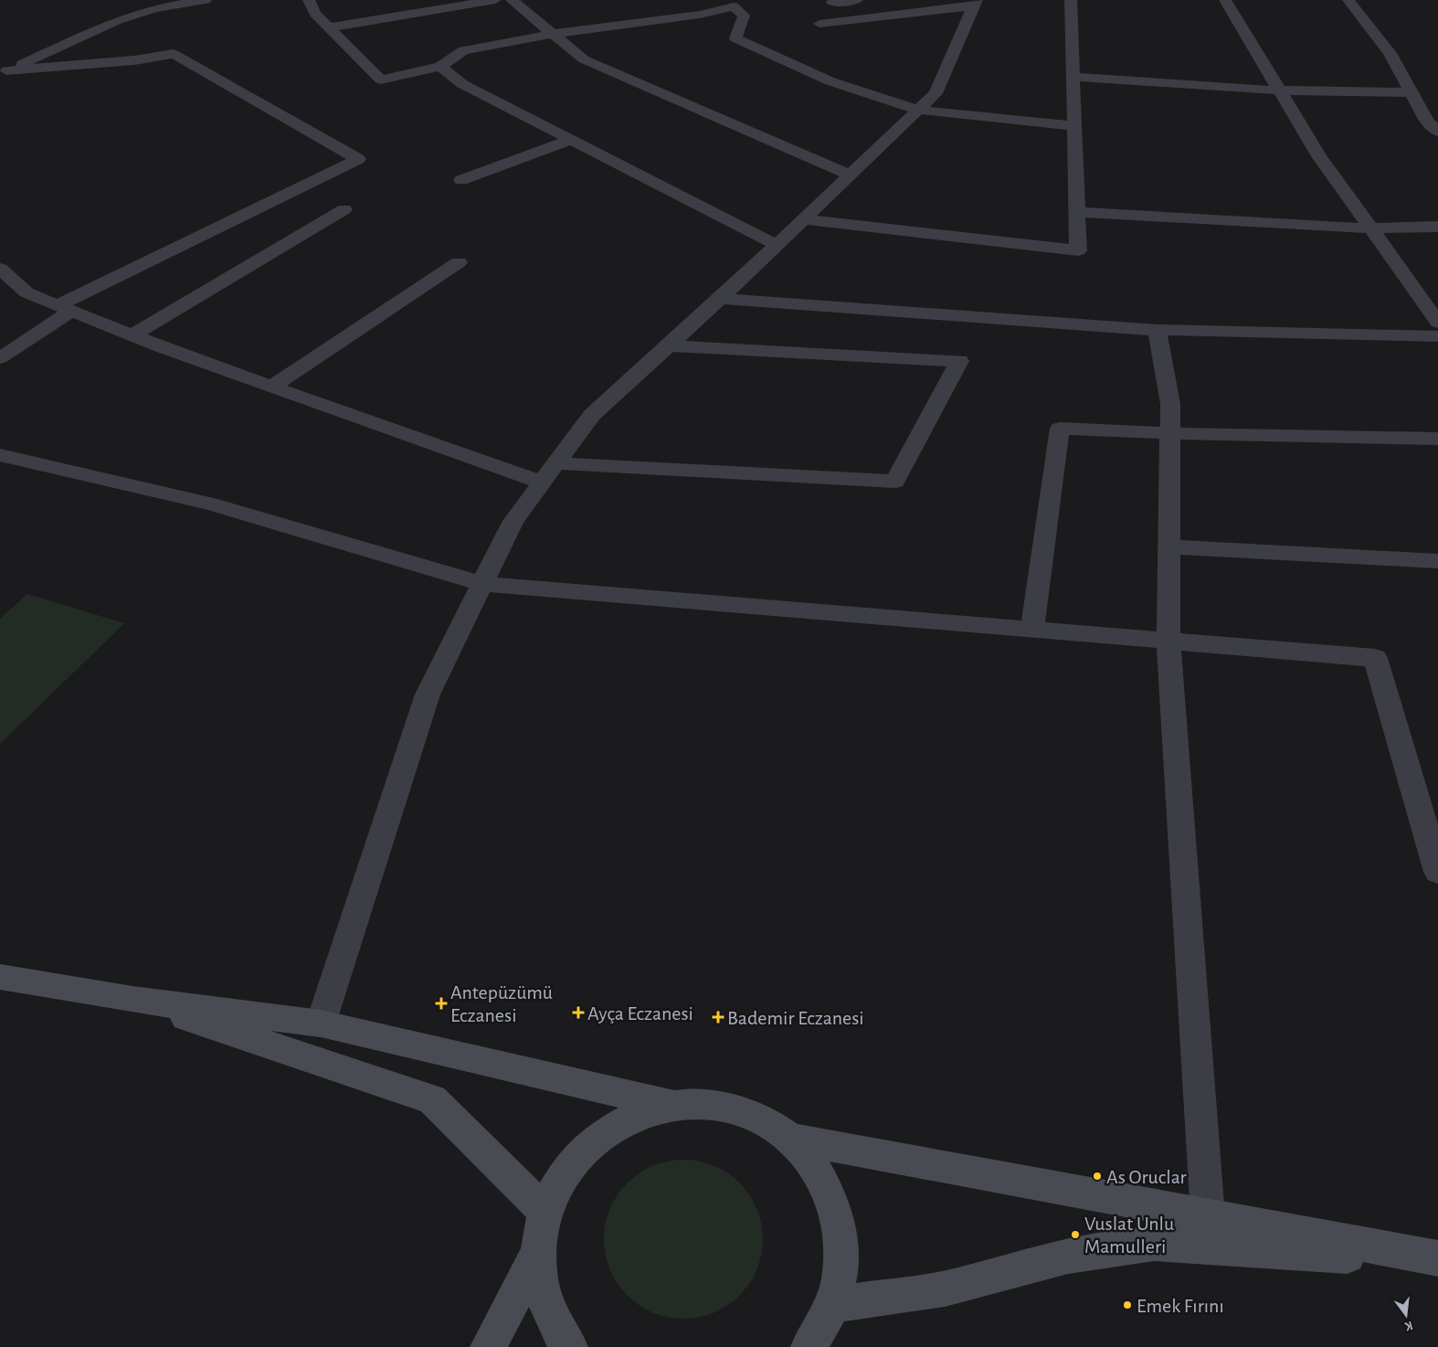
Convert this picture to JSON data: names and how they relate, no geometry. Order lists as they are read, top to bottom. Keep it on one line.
{"places":{"health":["Antepüzümü Eczanesi","Ayça Eczanesi","Bademir Eczanesi"],"other":["As Oruclar","Vuslat Unlu Mamulleri","Emek Fırını"]},"north":"bottom"}
